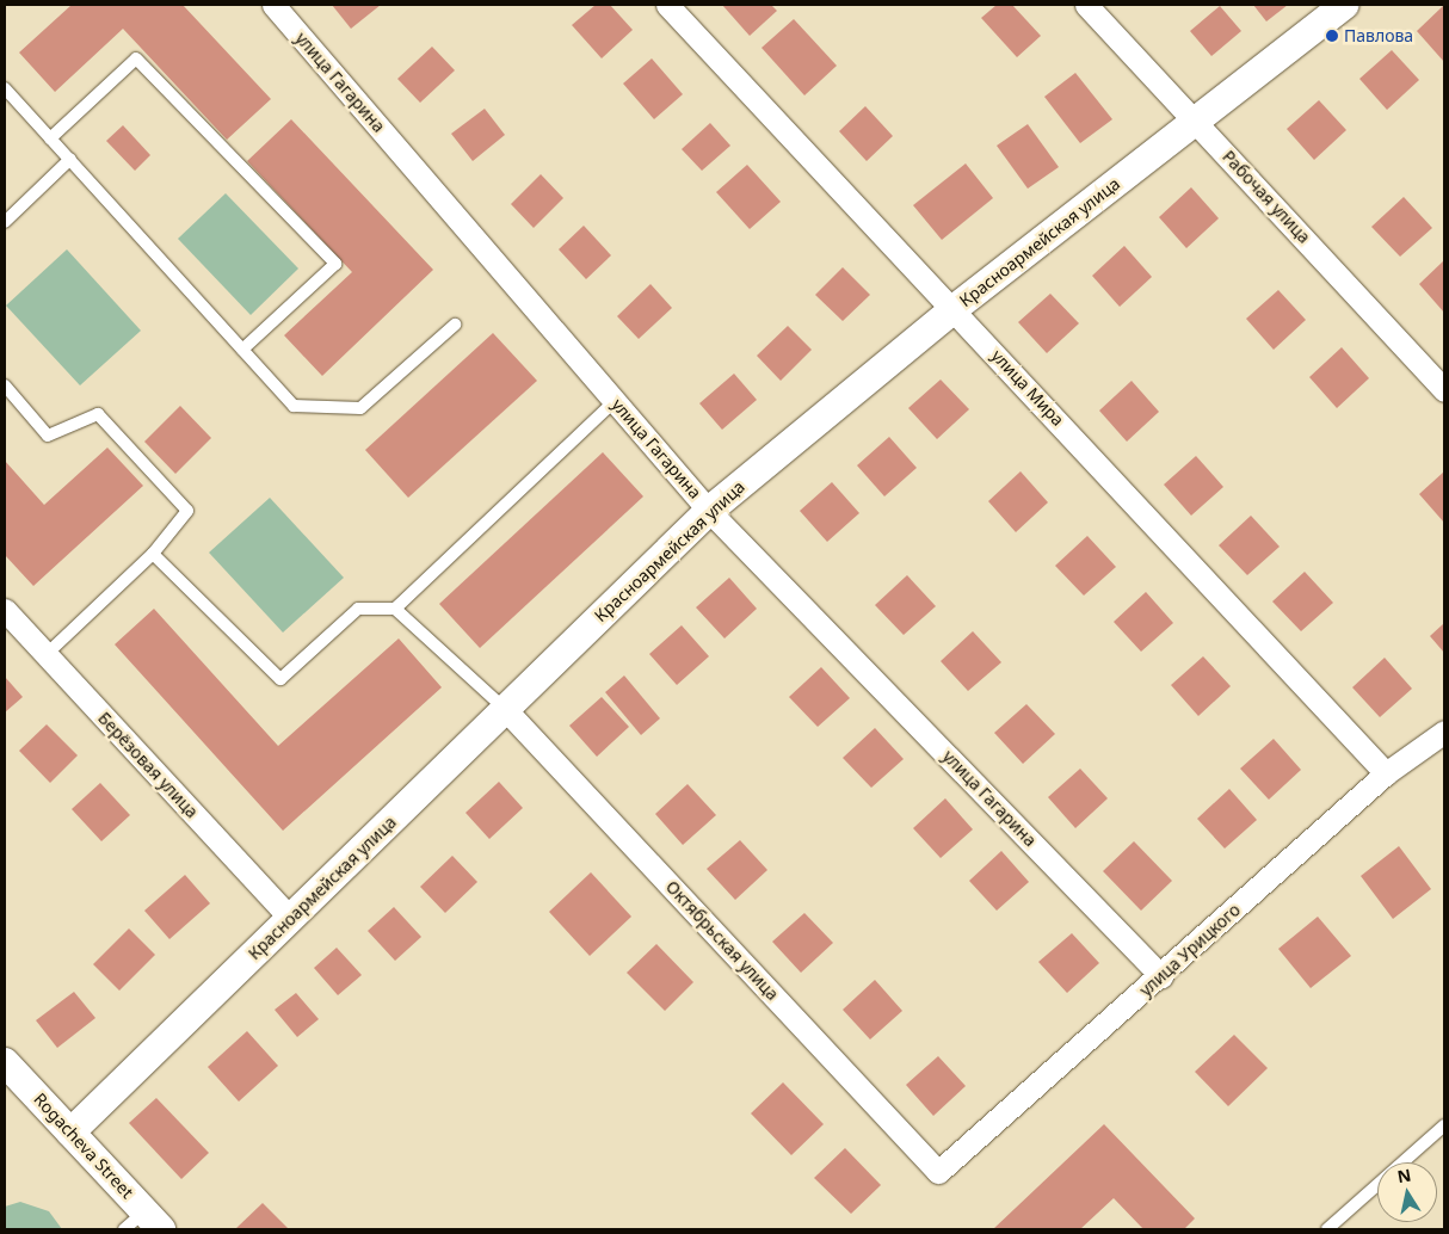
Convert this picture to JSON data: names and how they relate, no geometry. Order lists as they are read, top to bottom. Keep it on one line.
{"streets":{"street":["улица Гагарина","Рабочая улица","Красноармейская улица","улица Мира","Берёзовая улица","Октябрьская улица","улица Урицкого","Rogacheva Street"]},"crossings":[["улица Гагарина","Красноармейская улица"],["улица Гагарина","улица Урицкого"],["Рабочая улица","Красноармейская улица"],["Красноармейская улица","улица Мира"],["Красноармейская улица","Берёзовая улица"],["Красноармейская улица","Октябрьская улица"],["Красноармейская улица","Rogacheva Street"],["улица Мира","улица Урицкого"],["Октябрьская улица","улица Урицкого"]],"places":["Павлова"],"north":"top"}
